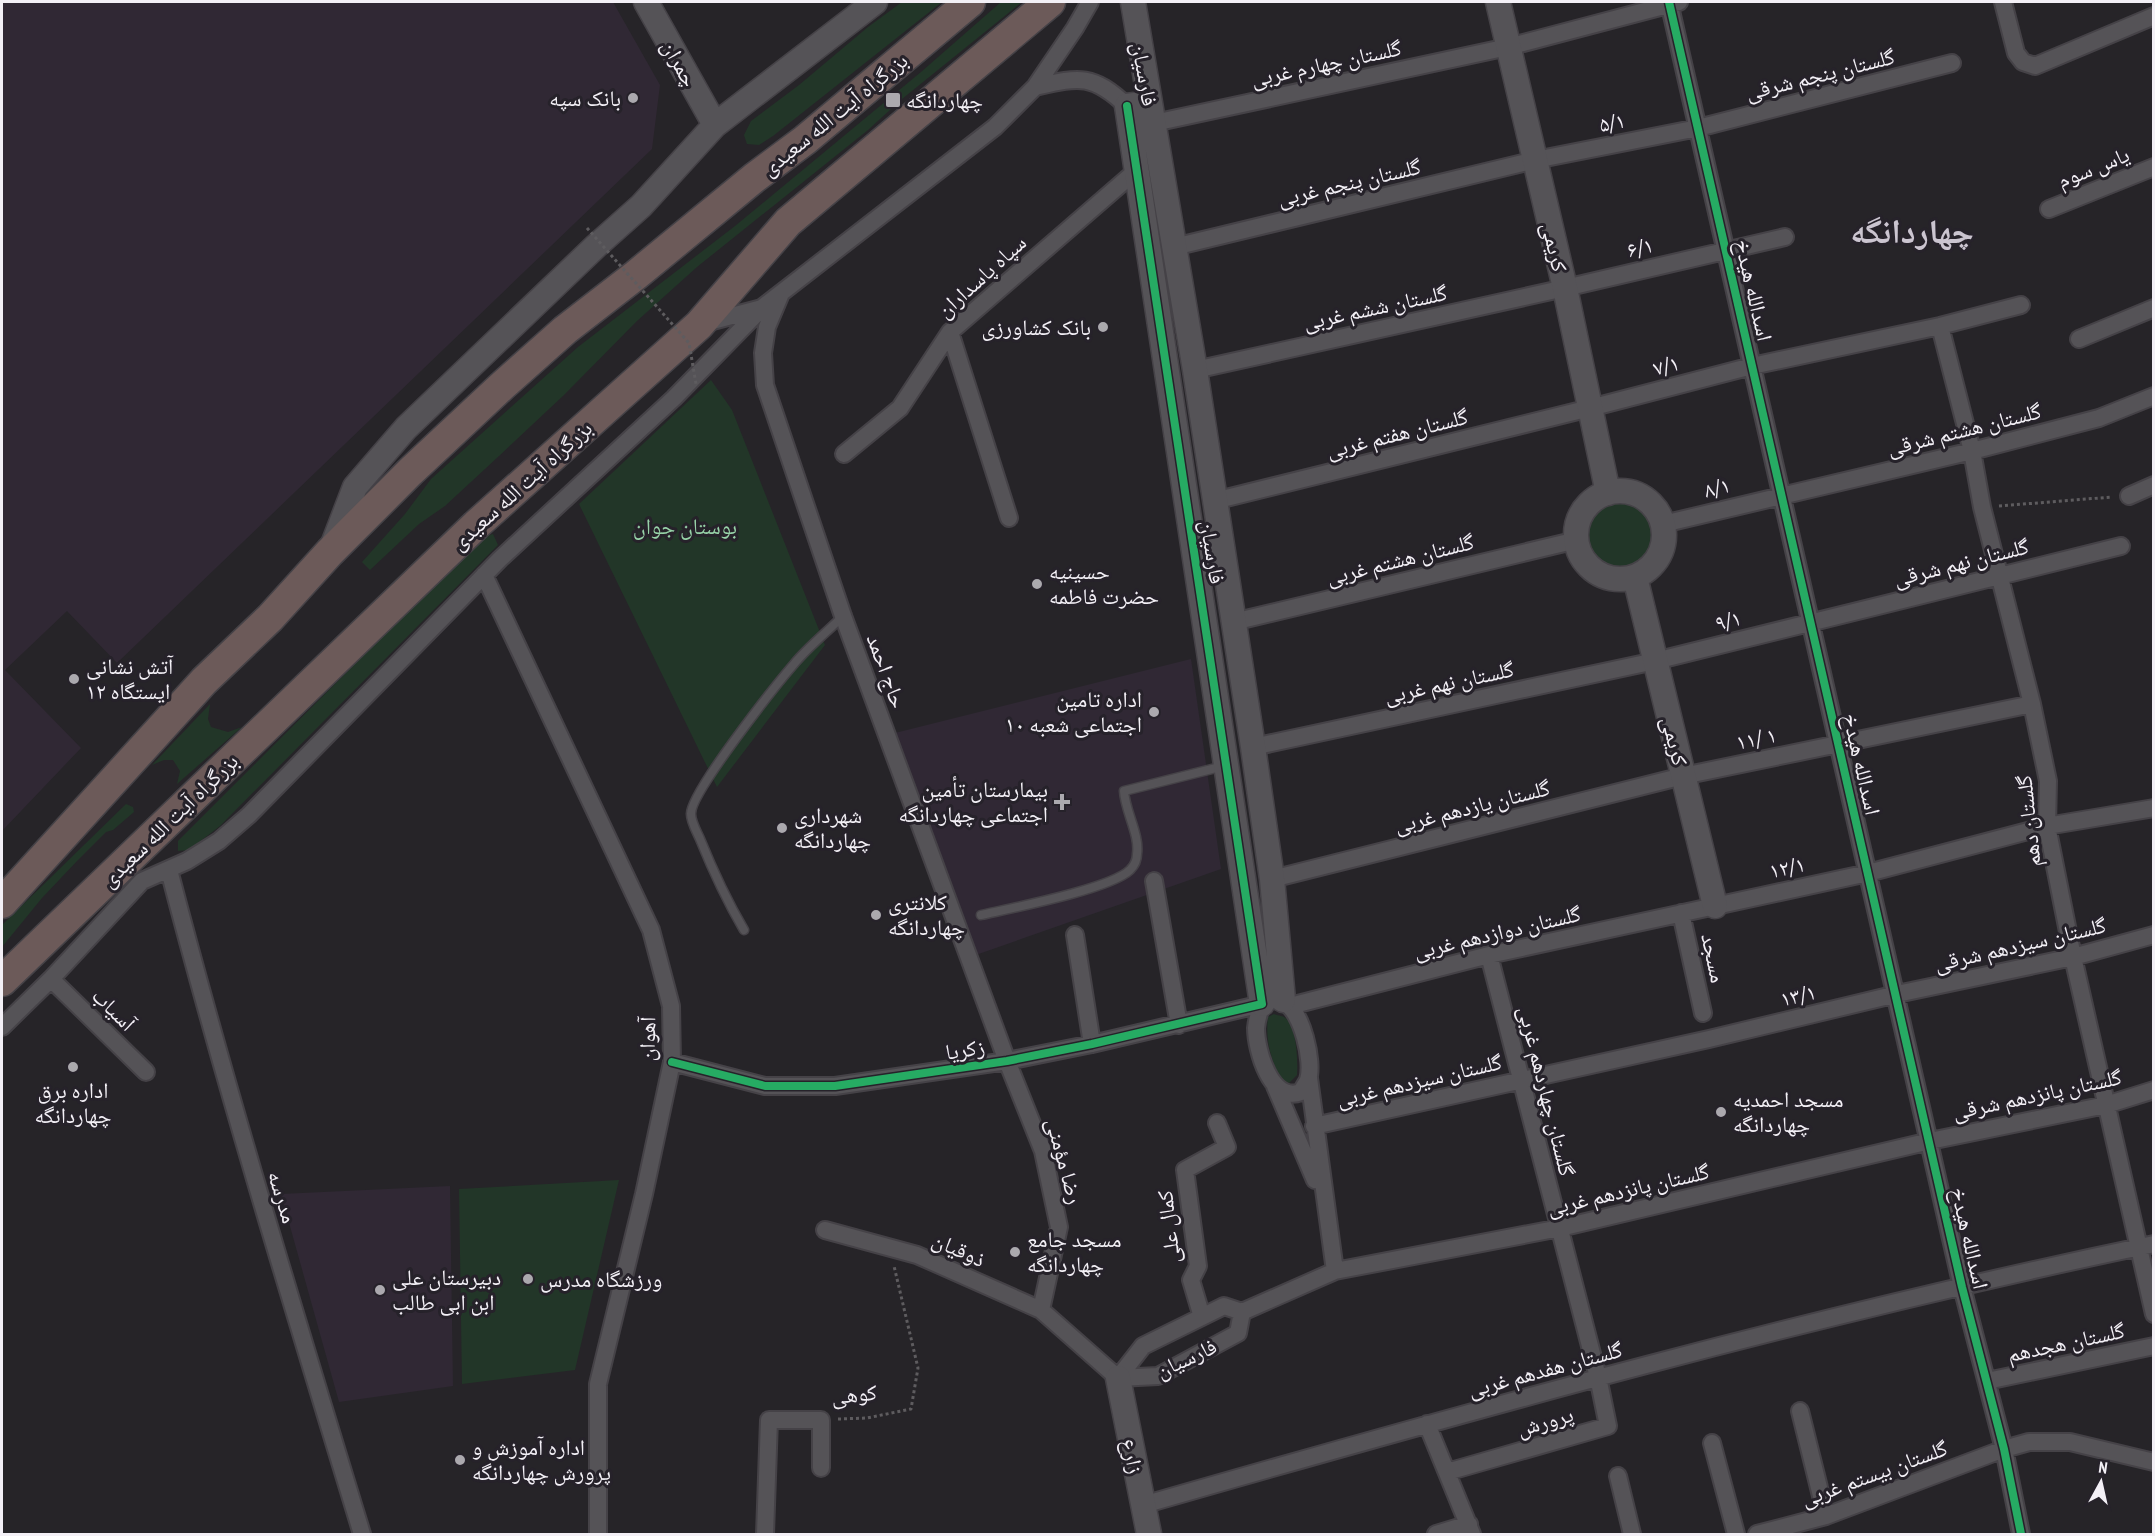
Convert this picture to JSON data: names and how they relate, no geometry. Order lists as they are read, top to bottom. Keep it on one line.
{"streets":{"highway":["بزرگراه آیت الله سعیدی"],"street":["چمران","گلستان چهارم غربی","فارسیان","گلستان پنجم شرقی","۵/۱","یاس سوم","گلستان پنجم غربی","کریمی","۶/۱","سپاه پاسداران","اسدالله هیدخ","گلستان ششم غربی","۷/۱","گلستان هشتم شرقی","گلستان هفتم غربی","۸/۱","گلستان هشتم غربی","گلستان نهم شرقی","۹/۱","حاج احمد","گلستان نهم غربی","۱۱/ ۱","گلستان یازدهم غربی","گلستان دهم","۱۲/۱","گلستان دوازدهم غربی","گلستان سیزدهم شرقی","مسجد","۱۳/۱","آسیاب","آهوان","زکریا","گلستان سیزدهم غربی","گلستان چهاردهم غربی","گلستان پانزدهم شرقی","رضا مؤمنی","گلستان پانزدهم غربی","مدرسه","کمال علی","ذوقیان","گلستان هجدهم","گلستان هفدهم غربی","کوهی","پرورش","زارع","گلستان بیستم غربی"]},"crossings":[["گلستان چهارم غربی","فارسیان"],["گلستان چهارم غربی","کریمی"],["گلستان چهارم غربی","اسدالله هیدخ"],["فارسیان","گلستان پنجم غربی"],["فارسیان","سپاه پاسداران"],["فارسیان","گلستان ششم غربی"],["فارسیان","گلستان هفتم غربی"],["فارسیان","گلستان هشتم غربی"],["فارسیان","گلستان نهم غربی"],["فارسیان","گلستان یازدهم غربی"],["فارسیان","گلستان دوازدهم غربی"],["فارسیان","زکریا"],["فارسیان","گلستان پانزدهم غربی"],["فارسیان","کمال علی"],["فارسیان","ذوقیان"],["فارسیان","زارع"],["گلستان پنجم شرقی","۵/۱"],["گلستان پنجم شرقی","اسدالله هیدخ"],["۵/۱","گلستان پنجم غربی"],["۵/۱","کریمی"],["۵/۱","اسدالله هیدخ"],["گلستان پنجم غربی","کریمی"],["کریمی","۶/۱"],["کریمی","گلستان ششم غربی"],["کریمی","۷/۱"],["کریمی","گلستان هفتم غربی"],["کریمی","۸/۱"],["کریمی","گلستان هشتم غربی"],["کریمی","۹/۱"],["کریمی","گلستان نهم غربی"],["کریمی","۱۱/ ۱"],["کریمی","گلستان یازدهم غربی"],["کریمی","۱۲/۱"],["کریمی","گلستان دوازدهم غربی"],["۶/۱","اسدالله هیدخ"],["۶/۱","گلستان ششم غربی"],["اسدالله هیدخ","۷/۱"],["اسدالله هیدخ","گلستان هشتم شرقی"],["اسدالله هیدخ","۸/۱"],["اسدالله هیدخ","گلستان نهم شرقی"],["اسدالله هیدخ","۹/۱"],["اسدالله هیدخ","۱۱/ ۱"],["اسدالله هیدخ","۱۲/۱"],["اسدالله هیدخ","گلستان سیزدهم شرقی"],["اسدالله هیدخ","۱۳/۱"],["اسدالله هیدخ","گلستان پانزدهم شرقی"],["اسدالله هیدخ","گلستان پانزدهم غربی"],["اسدالله هیدخ","گلستان هجدهم"],["اسدالله هیدخ","گلستان هفدهم غربی"],["اسدالله هیدخ","گلستان بیستم غربی"],["۷/۱","گلستان هفتم غربی"],["۷/۱","گلستان دهم"],["گلستان هشتم شرقی","۸/۱"],["گلستان هشتم شرقی","گلستان دهم"],["۸/۱","گلستان هشتم غربی"],["گلستان نهم شرقی","۹/۱"],["گلستان نهم شرقی","گلستان دهم"],["۹/۱","گلستان نهم غربی"],["حاج احمد","زکریا"],["حاج احمد","رضا مؤمنی"],["۱۱/ ۱","گلستان یازدهم غربی"],["۱۱/ ۱","گلستان دهم"],["گلستان دهم","۱۲/۱"],["گلستان دهم","گلستان سیزدهم شرقی"],["گلستان دهم","گلستان پانزدهم شرقی"],["گلستان دهم","گلستان هفدهم غربی"],["۱۲/۱","گلستان دوازدهم غربی"],["گلستان دوازدهم غربی","مسجد"],["گلستان دوازدهم غربی","زکریا"],["گلستان دوازدهم غربی","گلستان چهاردهم غربی"],["گلستان سیزدهم شرقی","۱۳/۱"],["۱۳/۱","گلستان سیزدهم غربی"],["آهوان","زکریا"],["زکریا","رضا مؤمنی"],["گلستان سیزدهم غربی","گلستان چهاردهم غربی"],["گلستان چهاردهم غربی","گلستان پانزدهم غربی"],["گلستان چهاردهم غربی","گلستان هفدهم غربی"],["گلستان چهاردهم غربی","پرورش"],["گلستان پانزدهم شرقی","گلستان پانزدهم غربی"],["رضا مؤمنی","ذوقیان"],["ذوقیان","زارع"],["گلستان هفدهم غربی","پرورش"],["گلستان هفدهم غربی","زارع"]],"districts":["چهاردانگه"],"parks":["بوستان جوان"],"places":{"other":["بانک سپه","بانک کشاورزی","حسینیه حضرت فاطمه","آتش نشانی ایستگاه ۱۲","اداره تامین اجتماعی شعبه ۱۰","شهرداری چهاردانگه","کلانتری چهاردانگه","اداره برق چهاردانگه","مسجد احمدیه چهاردانگه","مسجد جامع چهاردانگه","ورزشگاه مدرس","دبیرستان علی ابن ابی طالب","اداره آموزش و پرورش چهاردانگه"],"transit":["چهاردانگه"],"health":["بیمارستان تأمین اجتماعی چهاردانگه"]},"north":"top"}
